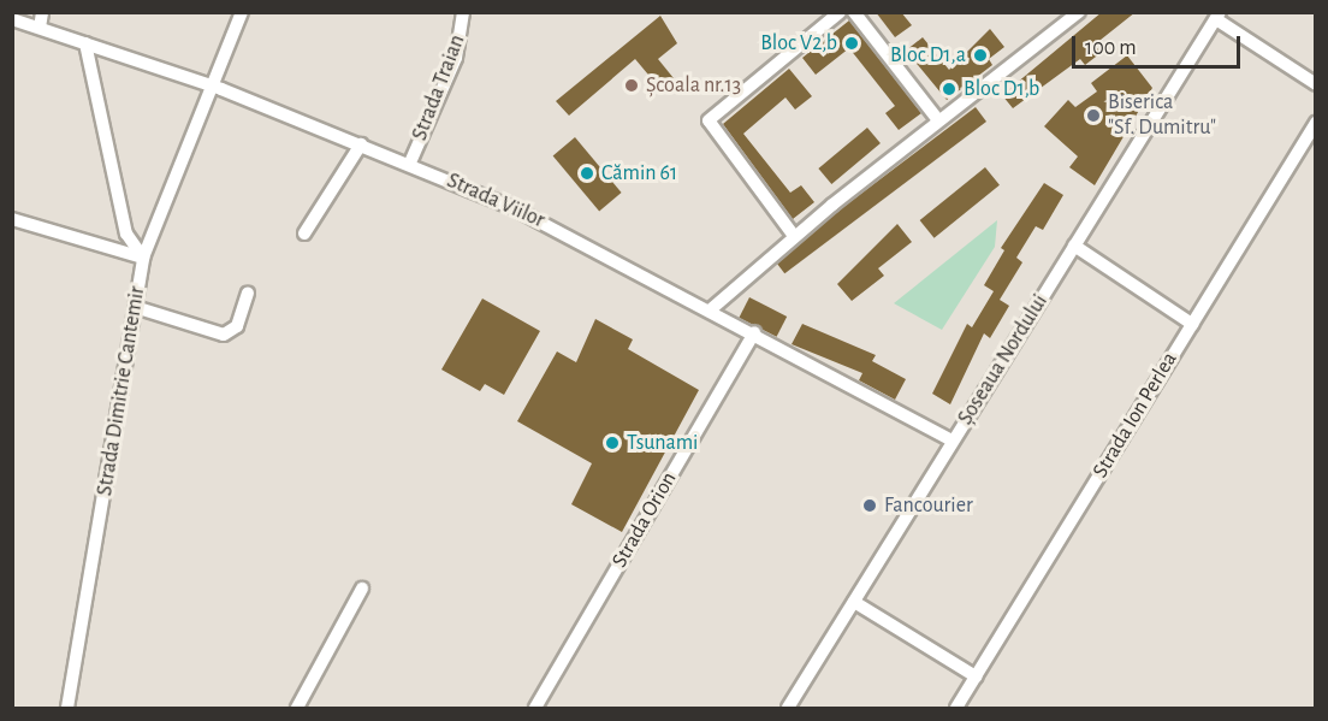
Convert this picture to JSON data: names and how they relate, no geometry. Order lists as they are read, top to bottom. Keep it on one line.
{"streets":{"street":["Strada Traian","Strada Viilor","Șoseaua Nordului","Strada Dimitrie Cantemir","Strada Ion Perlea","Strada Orion"]},"crossings":[["Strada Traian","Strada Viilor"],["Strada Viilor","Șoseaua Nordului"],["Strada Viilor","Strada Dimitrie Cantemir"],["Strada Viilor","Strada Orion"]],"places":["Bloc V2,b","Bloc D1,a","Școala nr.13","Bloc D1,b","Biserica \"Sf. Dumitru\"","Cămin 61","Tsunami","Fancourier"],"scale_bar":"100 m"}
